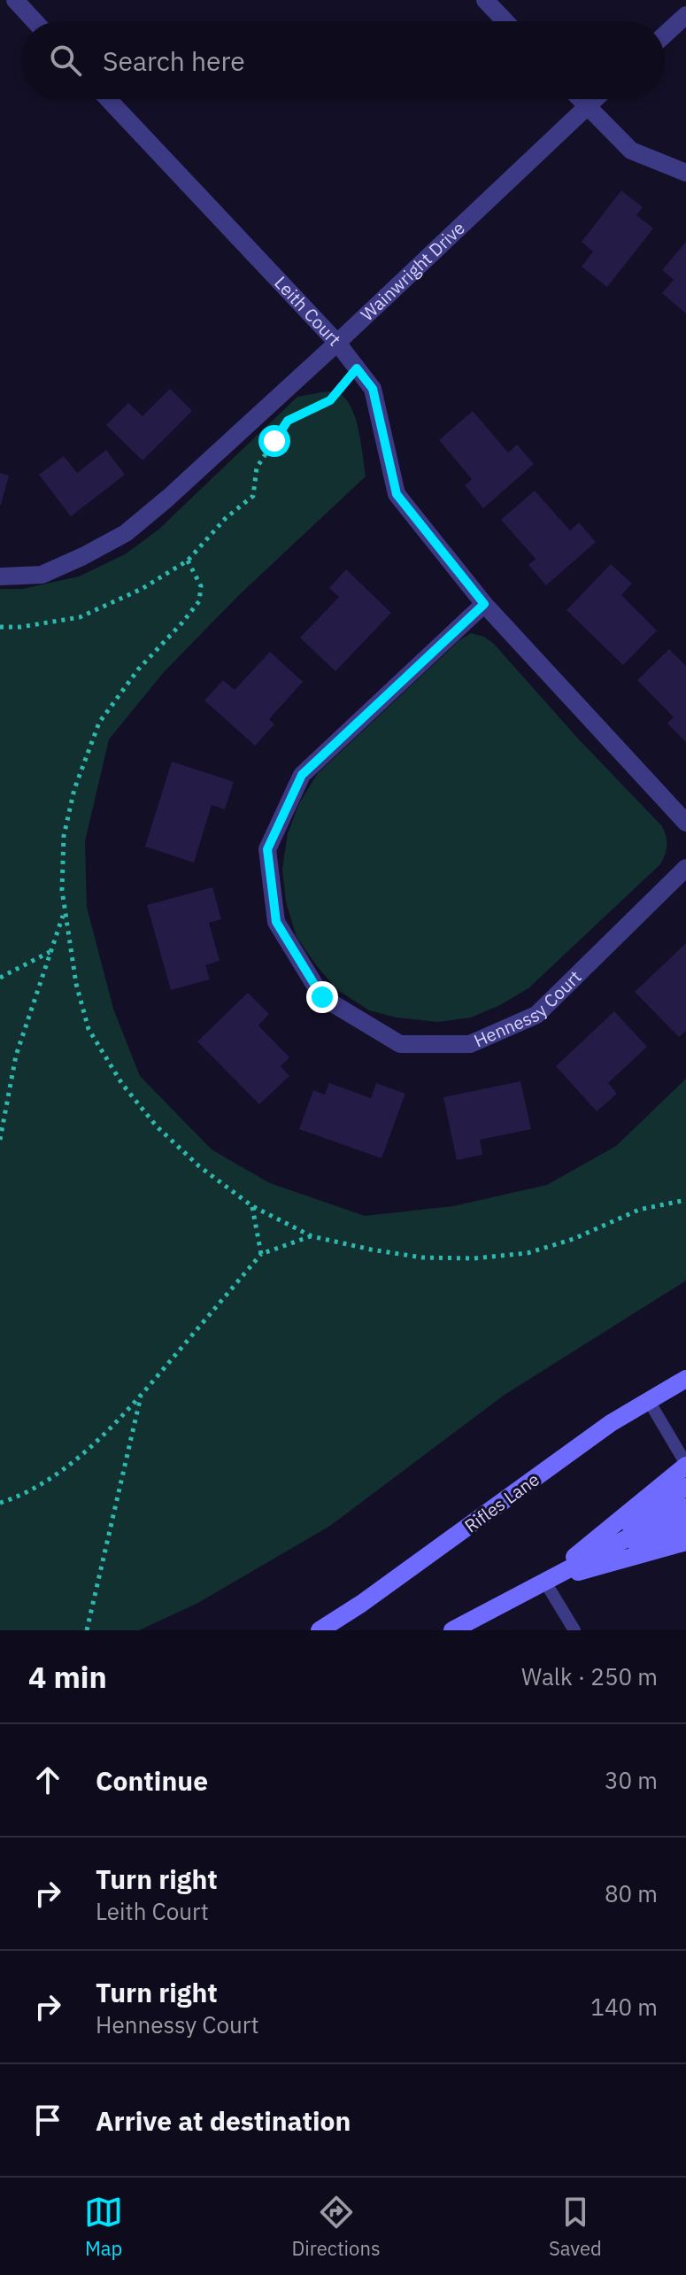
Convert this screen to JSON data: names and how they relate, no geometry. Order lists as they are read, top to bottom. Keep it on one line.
{"streets":{"street":["Wainwright Drive","Leith Court","Hennessy Court","Rifles Lane"]},"crossings":[["Wainwright Drive","Leith Court"],["Leith Court","Hennessy Court"]],"page":{"search":"Search here","heading":["4 min","Walk · 250 m"],"list":[["Continue","30 m"],["Turn right","Leith Court","80 m"],["Turn right","Hennessy Court","140 m"],"Arrive at destination"],"nav":["Map","Directions","Saved"]}}
